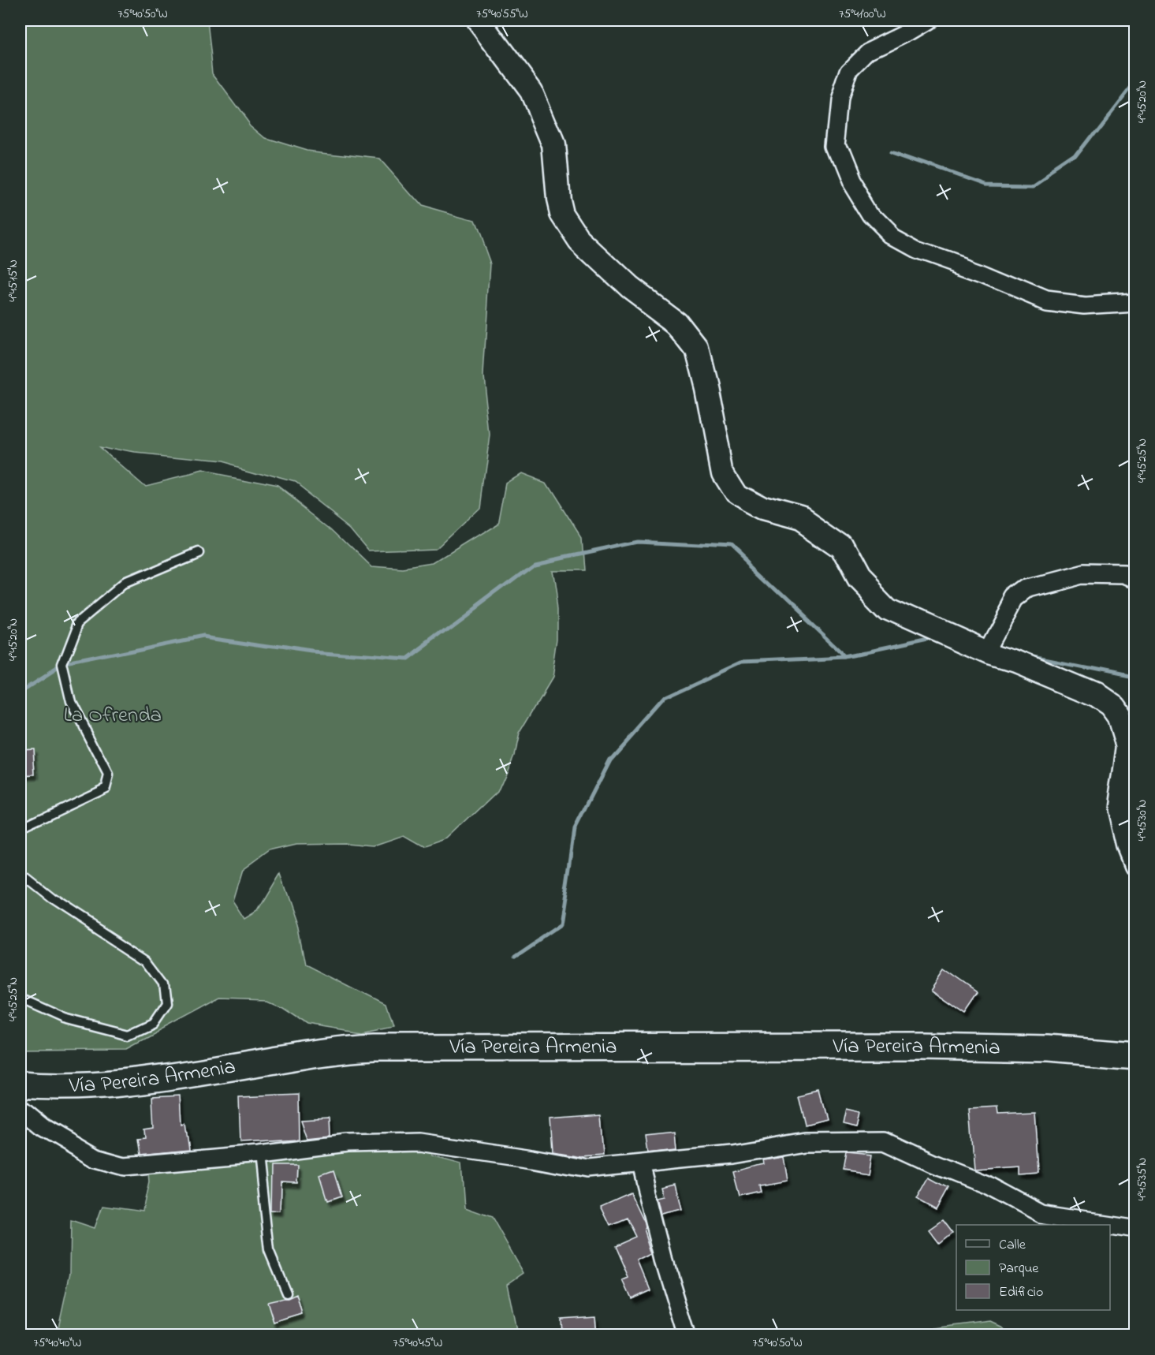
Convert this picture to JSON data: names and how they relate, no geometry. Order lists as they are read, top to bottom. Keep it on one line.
{"streets":{"main road":["Vía Pereira Armenia"]},"parks":["La Ofrenda"],"legend":["Calle","Parque","Edificio"],"coordinates":["75°40'50\"W","75°40'55\"W","75°41'00\"W","4°45'20\"N","4°45'15\"N","4°45'25\"N","4°45'30\"N","4°45'35\"N","75°40'40\"W","75°40'45\"W"]}
